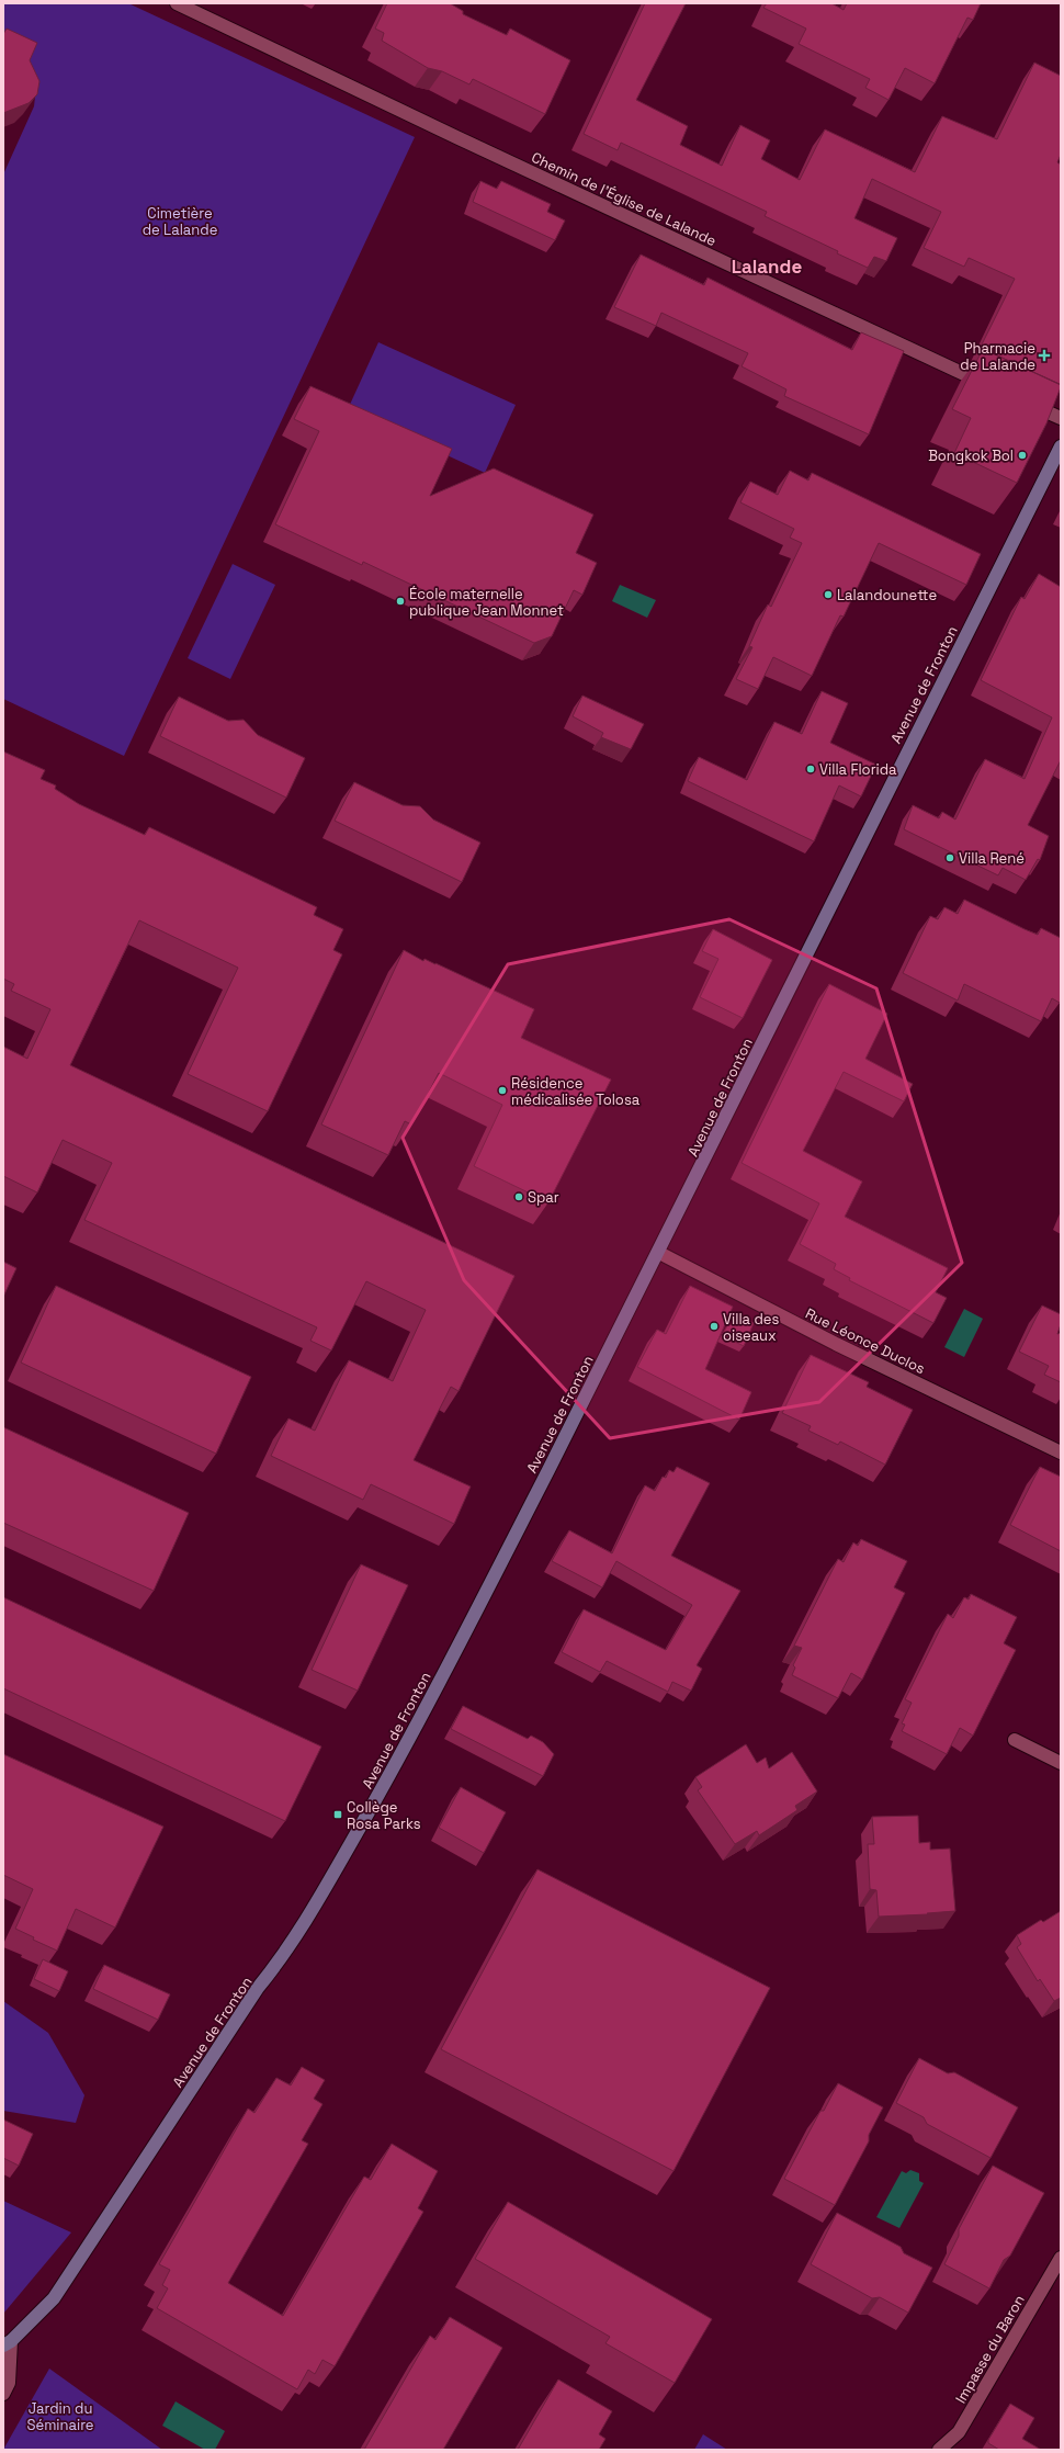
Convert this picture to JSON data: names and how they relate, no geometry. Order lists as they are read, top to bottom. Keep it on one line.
{"streets":{"street":["Chemin de l'Église de Lalande","Avenue de Fronton","Rue Léonce Duclos","Impasse du Baron"]},"crossings":[["Avenue de Fronton","Rue Léonce Duclos"]],"districts":["Lalande"],"parks":["Cimetière de Lalande","Jardin du Séminaire"],"places":{"health":["Pharmacie de Lalande"],"other":["Bongkok Bol","Lalandounette","École maternelle publique Jean Monnet","Villa Florida","Villa René","Résidence médicalisée Tolosa","Spar","Villa des oiseaux"],"transit":["Collège Rosa Parks"]}}
